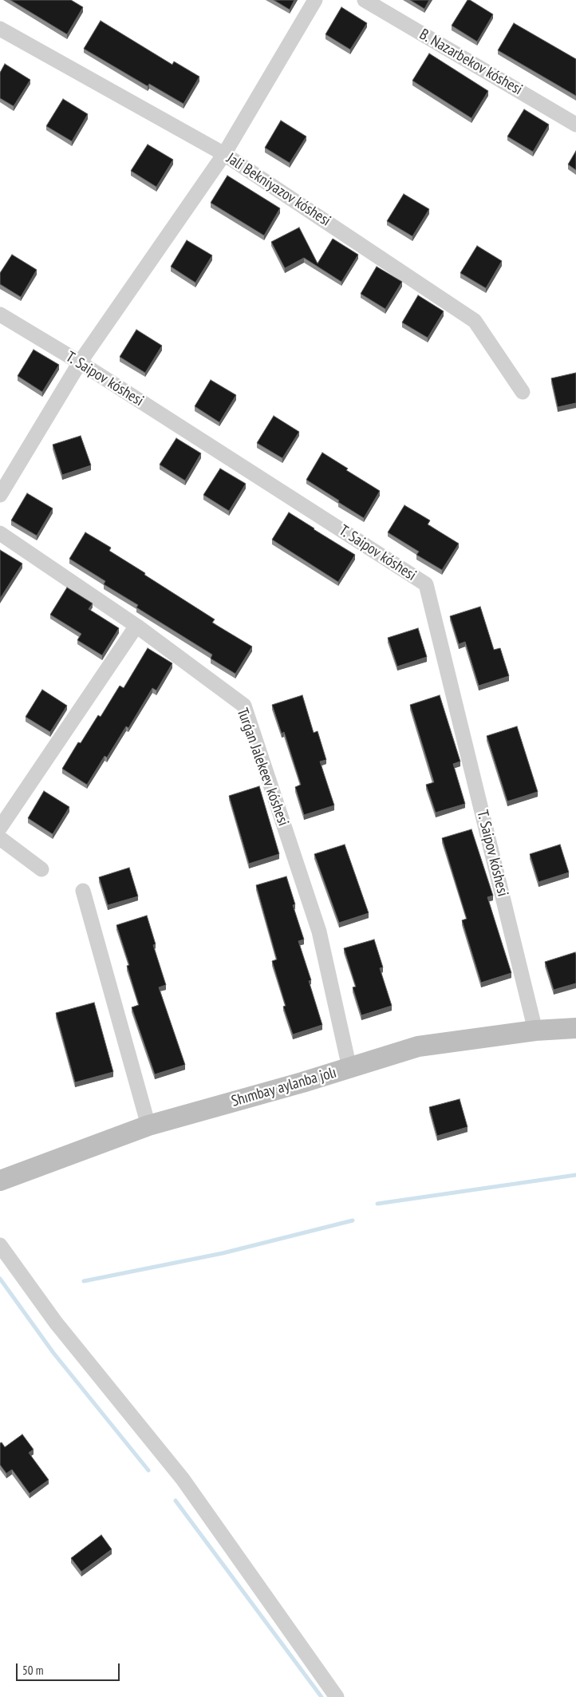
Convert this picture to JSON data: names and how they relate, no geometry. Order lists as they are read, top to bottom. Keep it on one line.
{"streets":{"main road":["Shımbay aylanba jolı"],"street":["B. Nazarbekov kóshesi","Jali Bekniyazov kóshesi","T. Saipov kóshesi","Turǵan Jalekeev kóshesi"]},"crossings":[["T. Saipov kóshesi","Shımbay aylanba jolı"],["Turǵan Jalekeev kóshesi","Shımbay aylanba jolı"]],"scale_bar":"50 m"}
